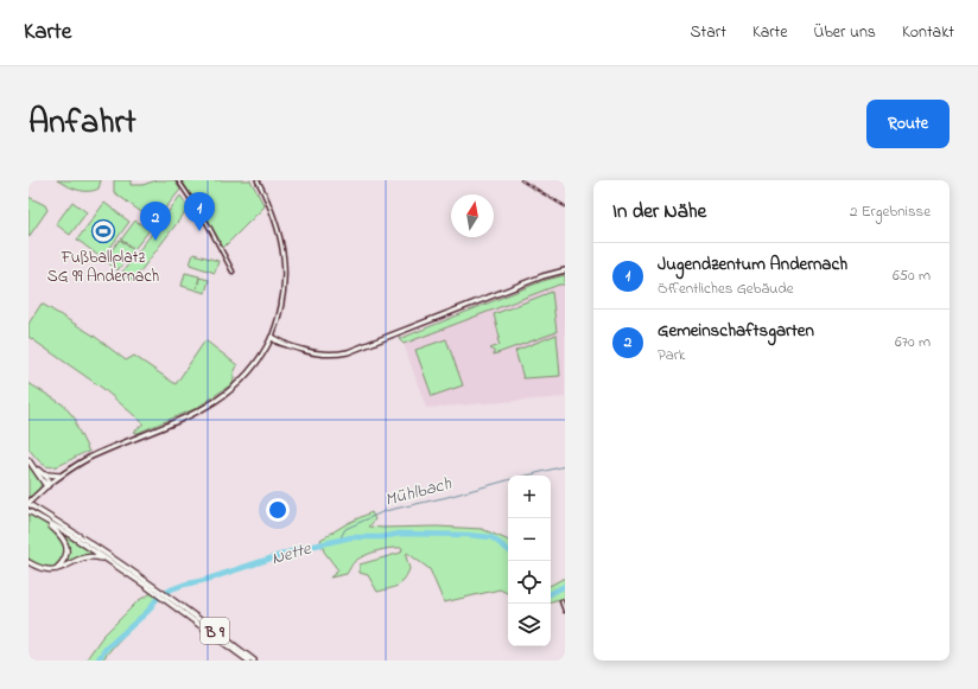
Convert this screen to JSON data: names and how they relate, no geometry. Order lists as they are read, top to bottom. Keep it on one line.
{"streets":{"main road":["B 9"]},"water":["Mühlbach","Nette"],"places":{"sports":["Fußballplatz SG 99 Andernach"]},"north":"top","page":{"header":"Karte","nav":["Start","Karte","Über uns","Kontakt"],"title":"Anfahrt","buttons":"Route","heading":["In der Nähe","2 Ergebnisse"],"pins":["1","2"],"list":[{"mark":"1","name":"Jugendzentum Andernach","note":"Öffentliches Gebäude","value":"650 m"},{"mark":"2","name":"Gemeinschaftsgarten","note":"Park","value":"670 m"}],"map_buttons":["+","−"]}}
